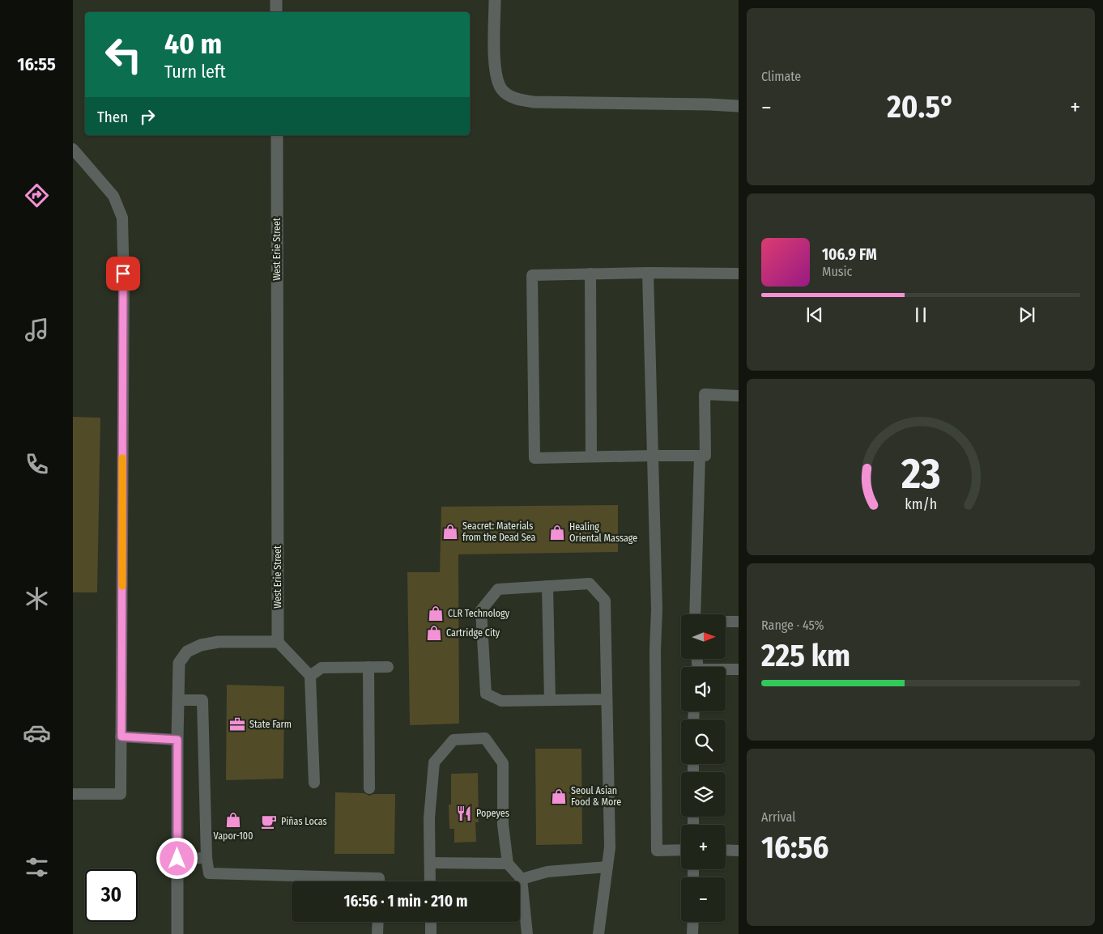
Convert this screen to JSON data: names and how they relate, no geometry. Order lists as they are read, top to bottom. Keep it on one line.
{"streets":{"street":["West Erie Street"]},"places":{"shop":["Seacret: Materials from the Dead Sea","Healing Oriental Massage","CLR Technology","Cartridge City","Seoul Asian Food & More","Vapor-100"],"office":["State Farm"],"restaurant":["Popeyes"],"cafe":["Piñas Locas"]},"north":"right","page":{"tabs":"16:55","tile":["Climate",["Range · 45%","225 km"],["Arrival","16:56"]],"turn":["40 m","Turn left"],"heat":["−","20.5°","+"],"then":"Then","song":["106.9 FM","Music"],"map_buttons":["+","−"],"limit":"30","trip":"16:56 · 1 min · 210 m","gauge":["23","km/h"]}}
